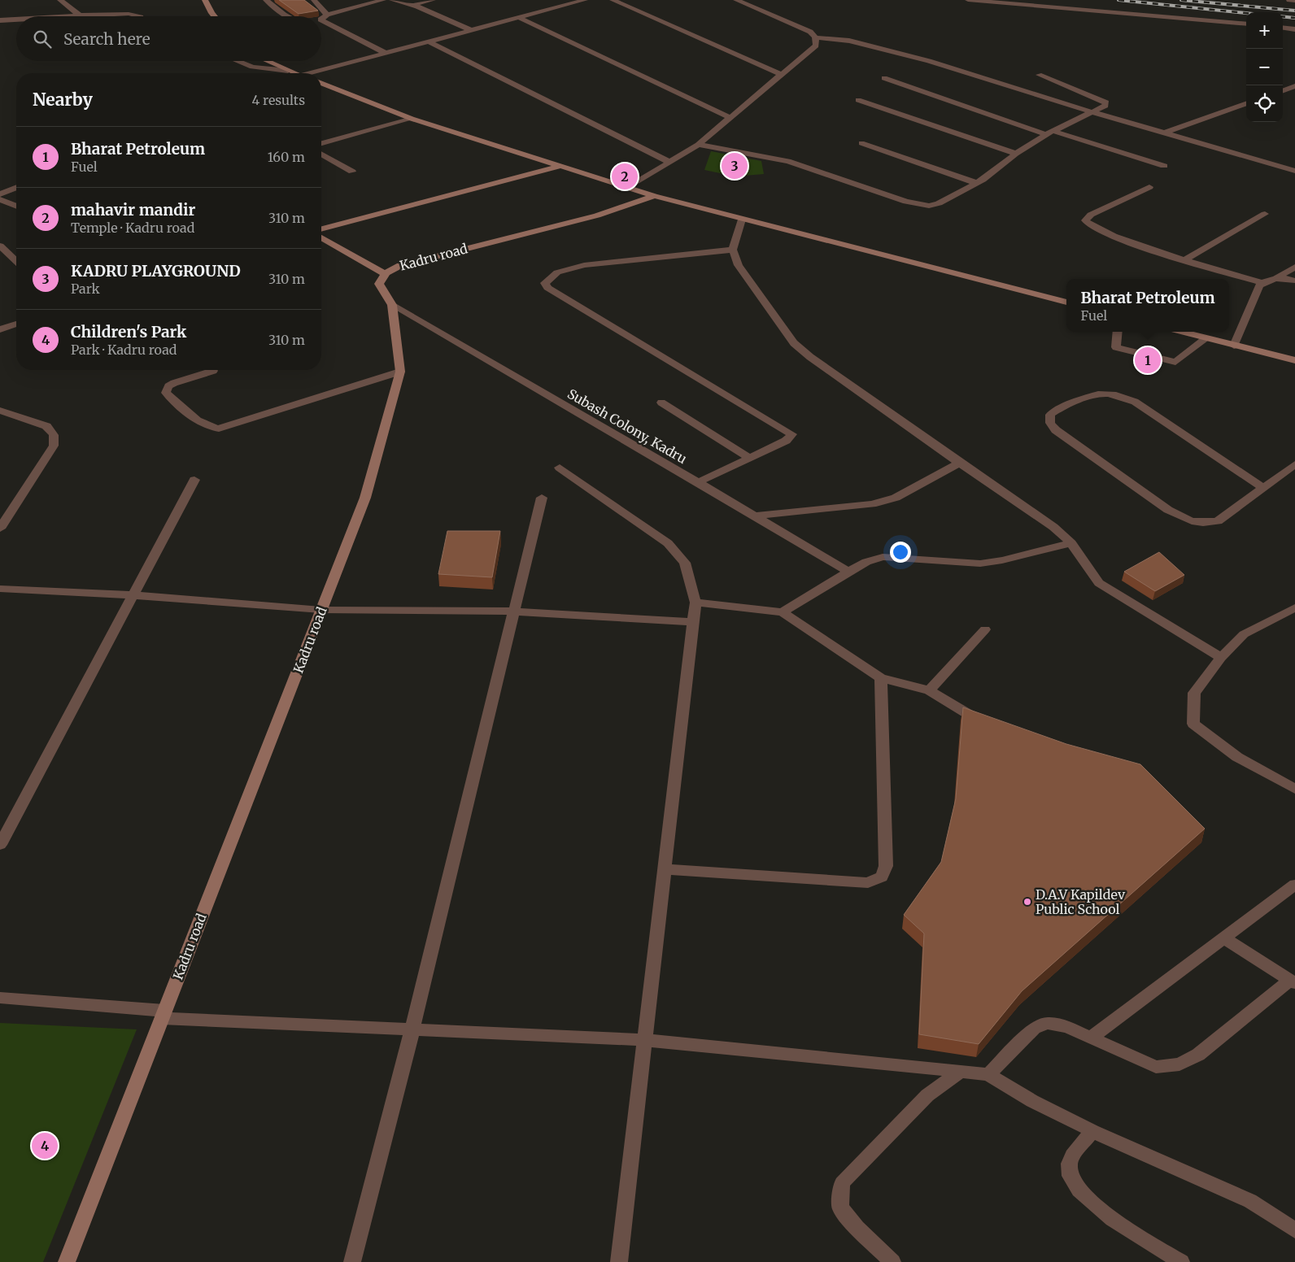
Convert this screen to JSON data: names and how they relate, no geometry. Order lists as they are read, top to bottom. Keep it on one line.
{"streets":{"main road":["Kadru road"],"street":["Subash Colony, Kadru"]},"crossings":[["Kadru road","Subash Colony, Kadru"]],"places":["D.A.V Kapildev Public School"],"page":{"map_buttons":["+","−"],"search":"Search here","heading":["Nearby","4 results"],"list":[{"mark":"1","name":"Bharat Petroleum","note":"Fuel","value":"160 m"},{"mark":"2","name":"mahavir mandir","note":"Temple · Kadru road","value":"310 m"},{"mark":"3","name":"KADRU PLAYGROUND","note":"Park","value":"310 m"},{"mark":"4","name":"Children's Park","note":"Park · Kadru road","value":"310 m"}],"pins":["3","2","1","4"],"popup":["Bharat Petroleum","Fuel"]}}
